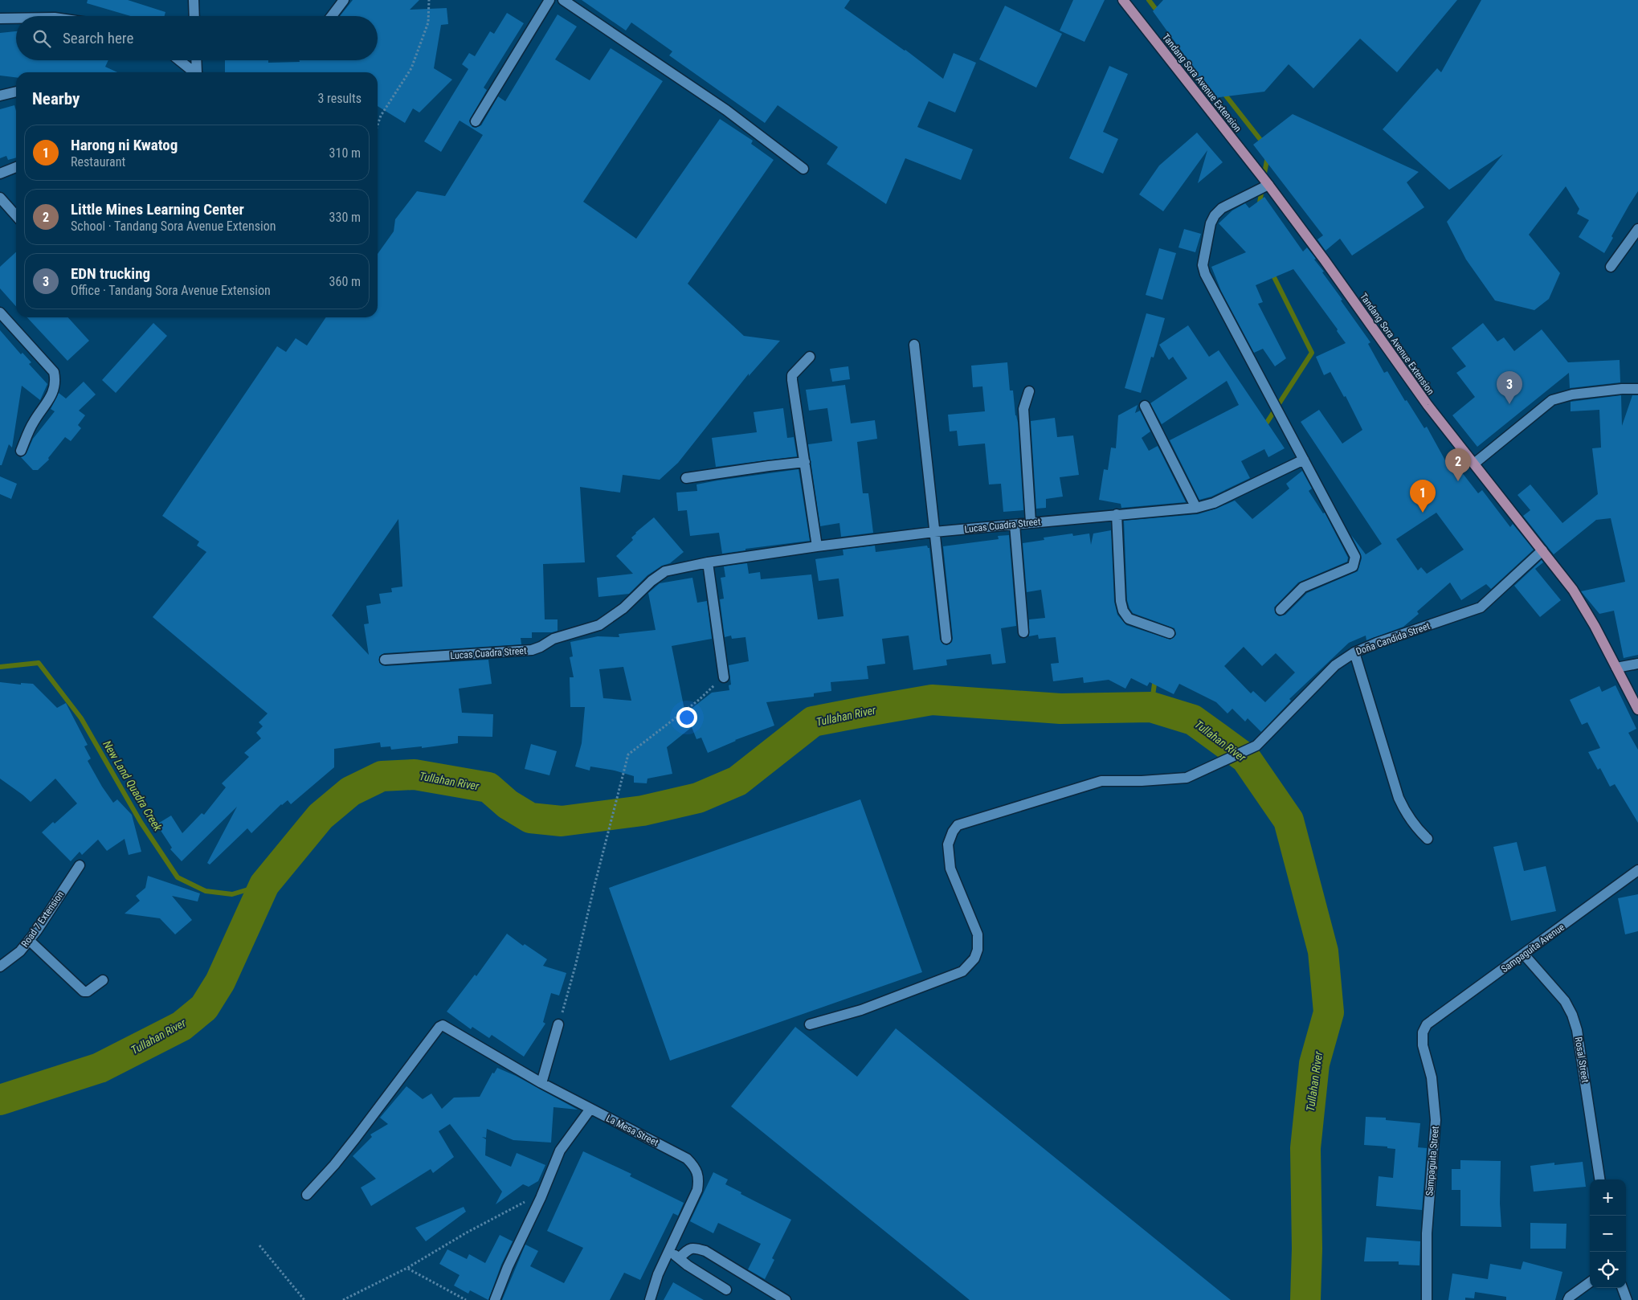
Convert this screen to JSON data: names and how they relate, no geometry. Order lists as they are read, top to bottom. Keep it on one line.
{"streets":{"main road":["Tandang Sora Avenue Extension"],"street":["Lucas Cuadra Street","Doña Candida Street","Road 7 Extension","Sampaguita Avenue","Rosal Street","La Mesa Street","Sampaguita Street"]},"crossings":[["Tandang Sora Avenue Extension","Doña Candida Street"],["Sampaguita Avenue","Rosal Street"],["Sampaguita Avenue","Sampaguita Street"]],"water":["Tullahan River","New Land Quadra Creek"],"page":{"search":"Search here","heading":["Nearby","3 results"],"list":[{"mark":"1","name":"Harong ni Kwatog","note":"Restaurant","value":"310 m"},{"mark":"2","name":"Little Mines Learning Center","note":"School · Tandang Sora Avenue Extension","value":"330 m"},{"mark":"3","name":"EDN trucking","note":"Office · Tandang Sora Avenue Extension","value":"360 m"}],"pins":["3","2","1"],"map_buttons":["+","−"]}}
